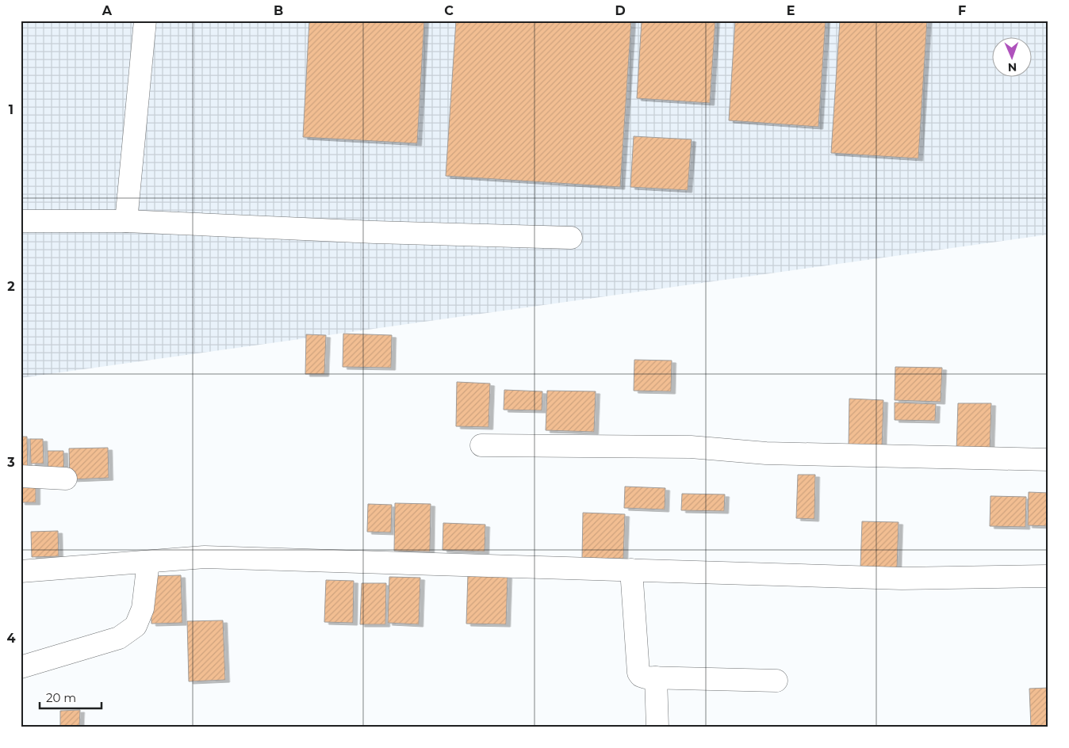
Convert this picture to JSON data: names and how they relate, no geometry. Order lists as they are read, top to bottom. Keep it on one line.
{"scale_bar":"20 m","north":"bottom","grid":{"columns":["A","B","C","D","E","F"],"rows":["1","2","3","4"]}}
